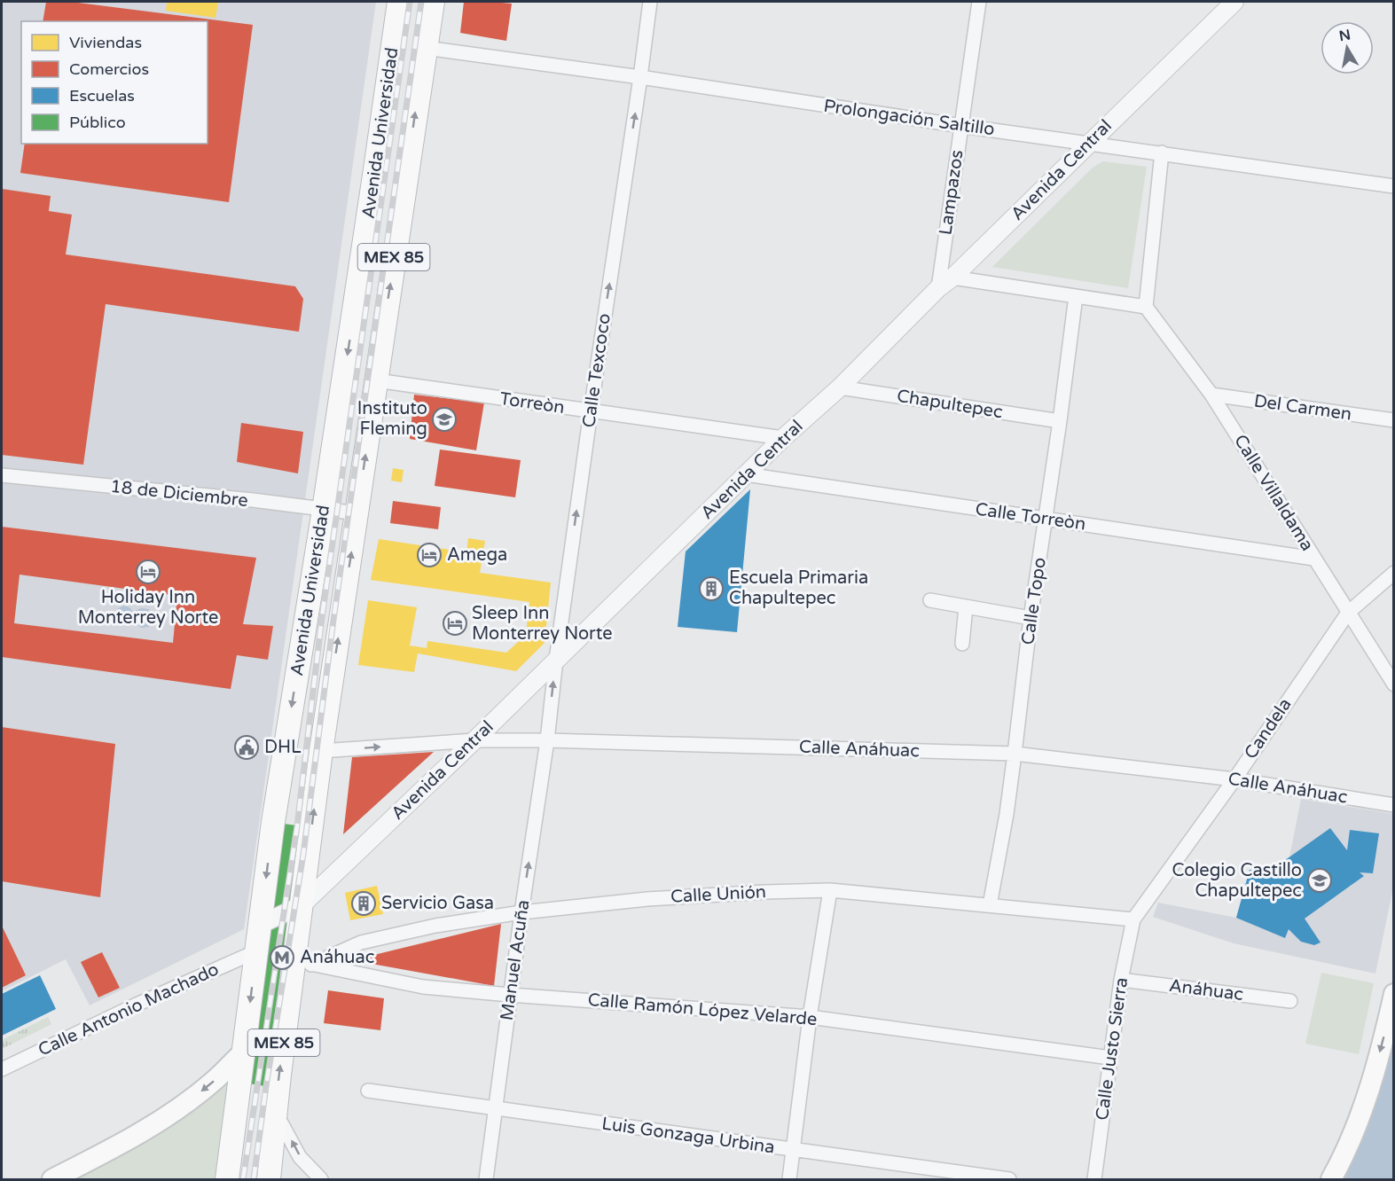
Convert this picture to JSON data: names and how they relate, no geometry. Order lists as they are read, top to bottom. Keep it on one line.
{"streets":{"highway":["Avenida Universidad","MEX 85"],"street":["Prolongación Saltillo","Avenida Central","Lampazos","Calle Texcoco","Torreòn","Chapultepec","Del Carmen","Calle Villaldama","18 de Diciembre","Calle Torreòn","Calle Topo","Candela","Calle Anáhuac","Calle Unión","Manuel Acuña","Anáhuac","Calle Antonio Machado","Calle Ramón López Velarde","Calle Justo Sierra","Luis Gonzaga Urbina"]},"crossings":[["Prolongación Saltillo","Avenida Universidad"],["Prolongación Saltillo","Avenida Central"],["Prolongación Saltillo","Lampazos"],["Prolongación Saltillo","Calle Texcoco"],["Avenida Universidad","Avenida Central"],["Avenida Universidad","Torreòn"],["Avenida Universidad","18 de Diciembre"],["Avenida Universidad","Calle Anáhuac"],["Avenida Universidad","Calle Unión"],["Avenida Universidad","Calle Antonio Machado"],["Avenida Universidad","Calle Ramón López Velarde"],["Avenida Central","Lampazos"],["Avenida Central","Calle Texcoco"],["Avenida Central","Torreòn"],["Avenida Central","Chapultepec"],["Avenida Central","Calle Torreòn"],["Avenida Central","Calle Anáhuac"],["Calle Texcoco","Torreòn"],["Calle Texcoco","Calle Anáhuac"],["Calle Texcoco","Manuel Acuña"],["Chapultepec","Calle Topo"],["Del Carmen","Calle Villaldama"],["Calle Villaldama","Calle Torreòn"],["Calle Villaldama","Candela"],["Calle Torreòn","Calle Topo"],["Calle Topo","Calle Anáhuac"],["Calle Topo","Calle Unión"],["Candela","Calle Anáhuac"],["Candela","Calle Unión"],["Candela","Calle Justo Sierra"],["Calle Anáhuac","Manuel Acuña"],["Calle Unión","Manuel Acuña"],["Calle Unión","Calle Ramón López Velarde"],["Calle Unión","Calle Justo Sierra"],["Manuel Acuña","Calle Ramón López Velarde"],["Manuel Acuña","Luis Gonzaga Urbina"],["Anáhuac","Calle Justo Sierra"],["Calle Ramón López Velarde","Calle Justo Sierra"]],"one_way":["Calle Texcoco","Manuel Acuña"],"places":{"school or university":["Instituto Fleming","Colegio Castillo Chapultepec"],"hotel":["Amega","Holiday Inn Monterrey Norte","Sleep Inn Monterrey Norte"],"building":["Escuela Primaria Chapultepec","Servicio Gasa"],"public building":["DHL"],"metro station":["Anáhuac"]},"legend":["Viviendas","Comercios","Escuelas","Público"],"north":"top"}
